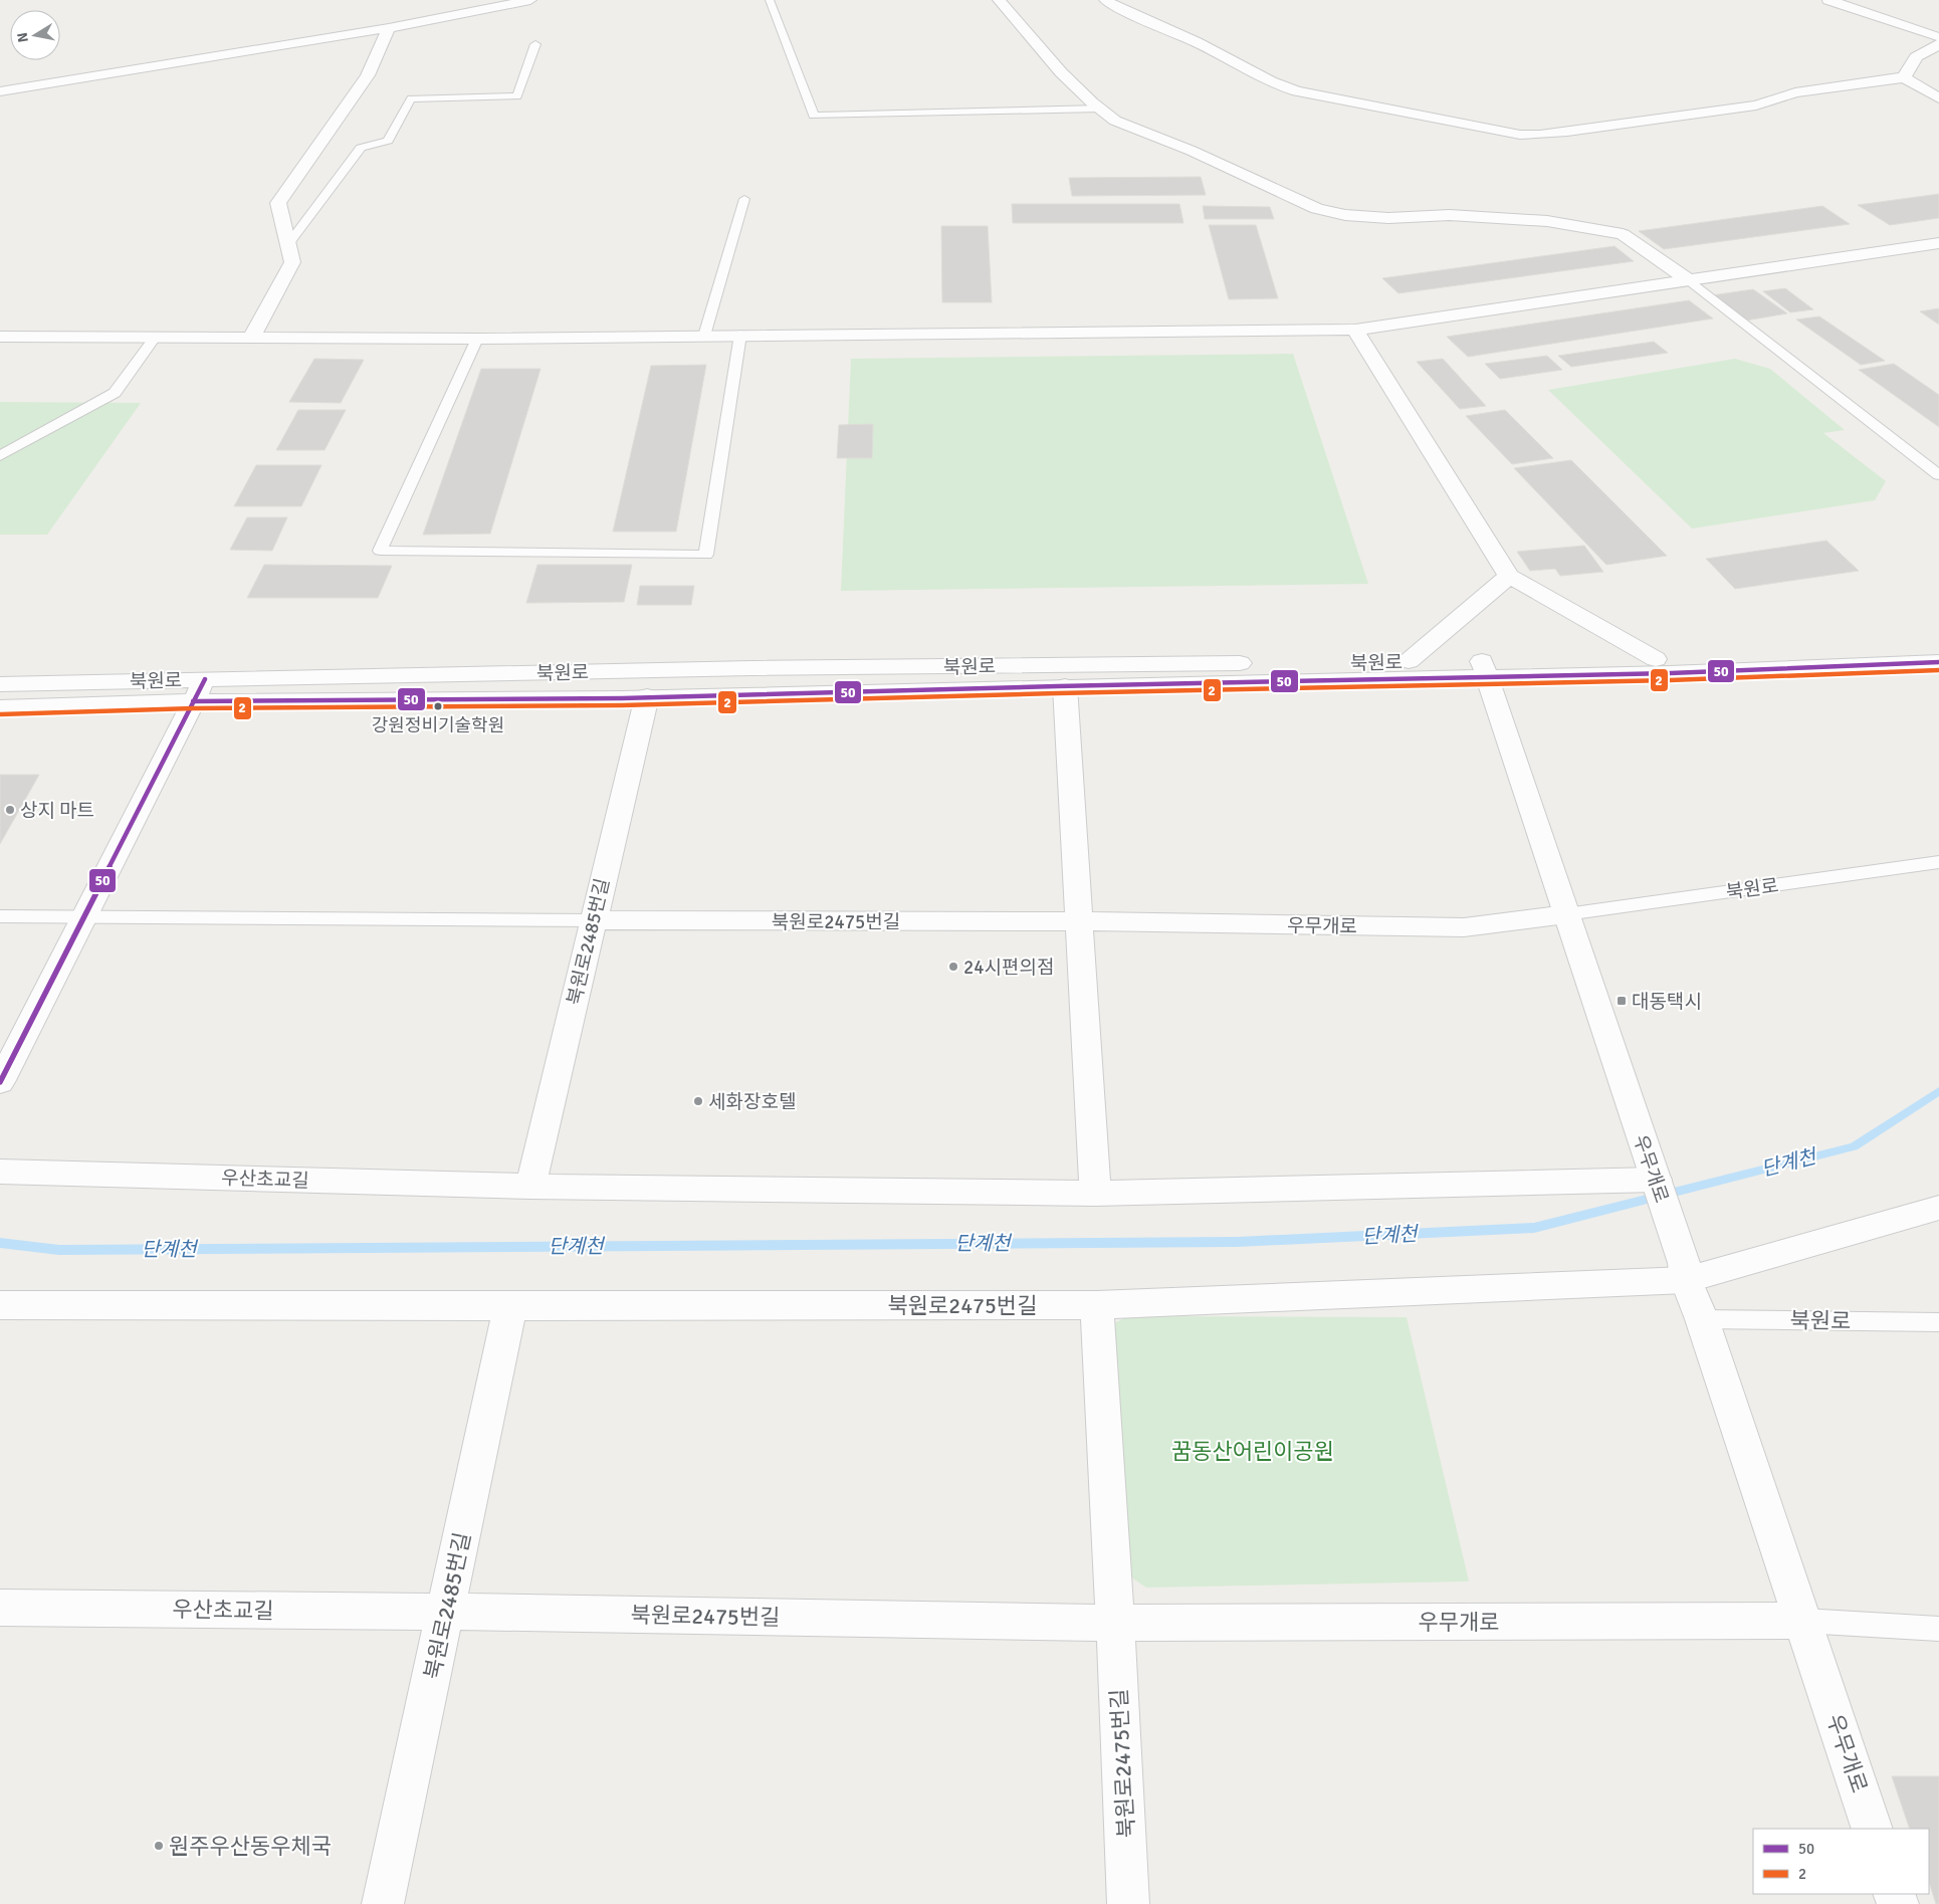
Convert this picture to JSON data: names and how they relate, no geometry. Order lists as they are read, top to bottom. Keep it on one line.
{"streets":{"street":["북원로","북원로2475번길","우무개로","북원로2485번길","우산초교길"]},"crossings":[["북원로","우무개로"],["북원로","북원로2485번길"],["북원로2475번길","우무개로"],["북원로2475번길","북원로2485번길"],["북원로2475번길","우산초교길"],["우무개로","우산초교길"],["북원로2485번길","우산초교길"]],"water":["단계천"],"parks":["꿈동산어린이공원"],"places":{"other":["강원정비기술학원","상지 마트","24시편의점","세화장호텔","원주우산동우체국"],"transit":["대동택시"]},"lines":["transit line 50","transit line 2"],"legend":["50","2"],"north":"left"}
